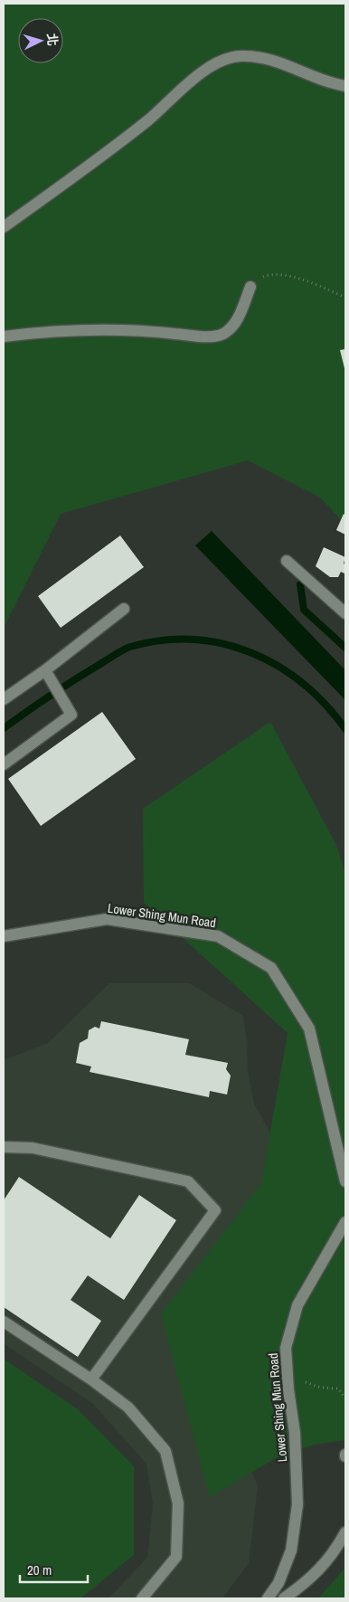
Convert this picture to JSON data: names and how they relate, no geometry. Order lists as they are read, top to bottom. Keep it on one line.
{"streets":{"street":["Lower Shing Mun Road"]},"scale_bar":"20 m","north":"right"}
